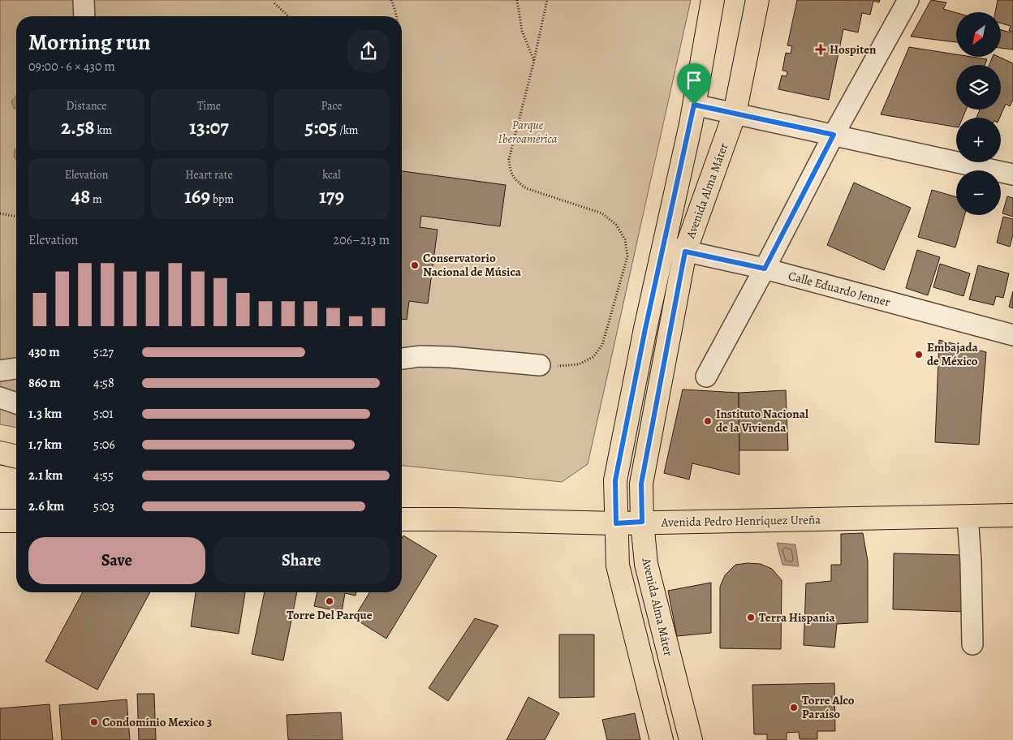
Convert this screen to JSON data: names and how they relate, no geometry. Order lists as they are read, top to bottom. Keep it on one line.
{"streets":{"main road":["Avenida Alma Máter","Avenida Pedro Henríquez Ureña"],"street":["Calle Eduardo Jenner"]},"crossings":[["Avenida Alma Máter","Calle Eduardo Jenner"],["Avenida Alma Máter","Avenida Pedro Henríquez Ureña"]],"parks":["Parque Iberoamérica"],"places":{"health":["Hospiten"],"other":["Conservatorio Nacional de Música","Embajada de México","Instituto Nacional de la Vivienda","Torre Del Parque","Terra Hispania","Torre Alco Paraíso","Condominio Mexico 3"]},"north":"bottom left","page":{"map_buttons":["+","−"],"heading":["Morning run","09:00 · 6 × 430 m"],"stats":[["Distance","2.58 km"],["Time","13:07"],["Pace","5:05 /km"],["Elevation","48 m"],["Heart rate","169 bpm"],["kcal","179"]],"chart":["Elevation","206–213 m"],"list":[{"name":"430 m","note":"5:27"},{"name":"860 m","note":"4:58"},{"name":"1.3 km","note":"5:01"},{"name":"1.7 km","note":"5:06"},{"name":"2.1 km","note":"4:55"},{"name":"2.6 km","note":"5:03"}],"buttons":["Save","Share"]}}
